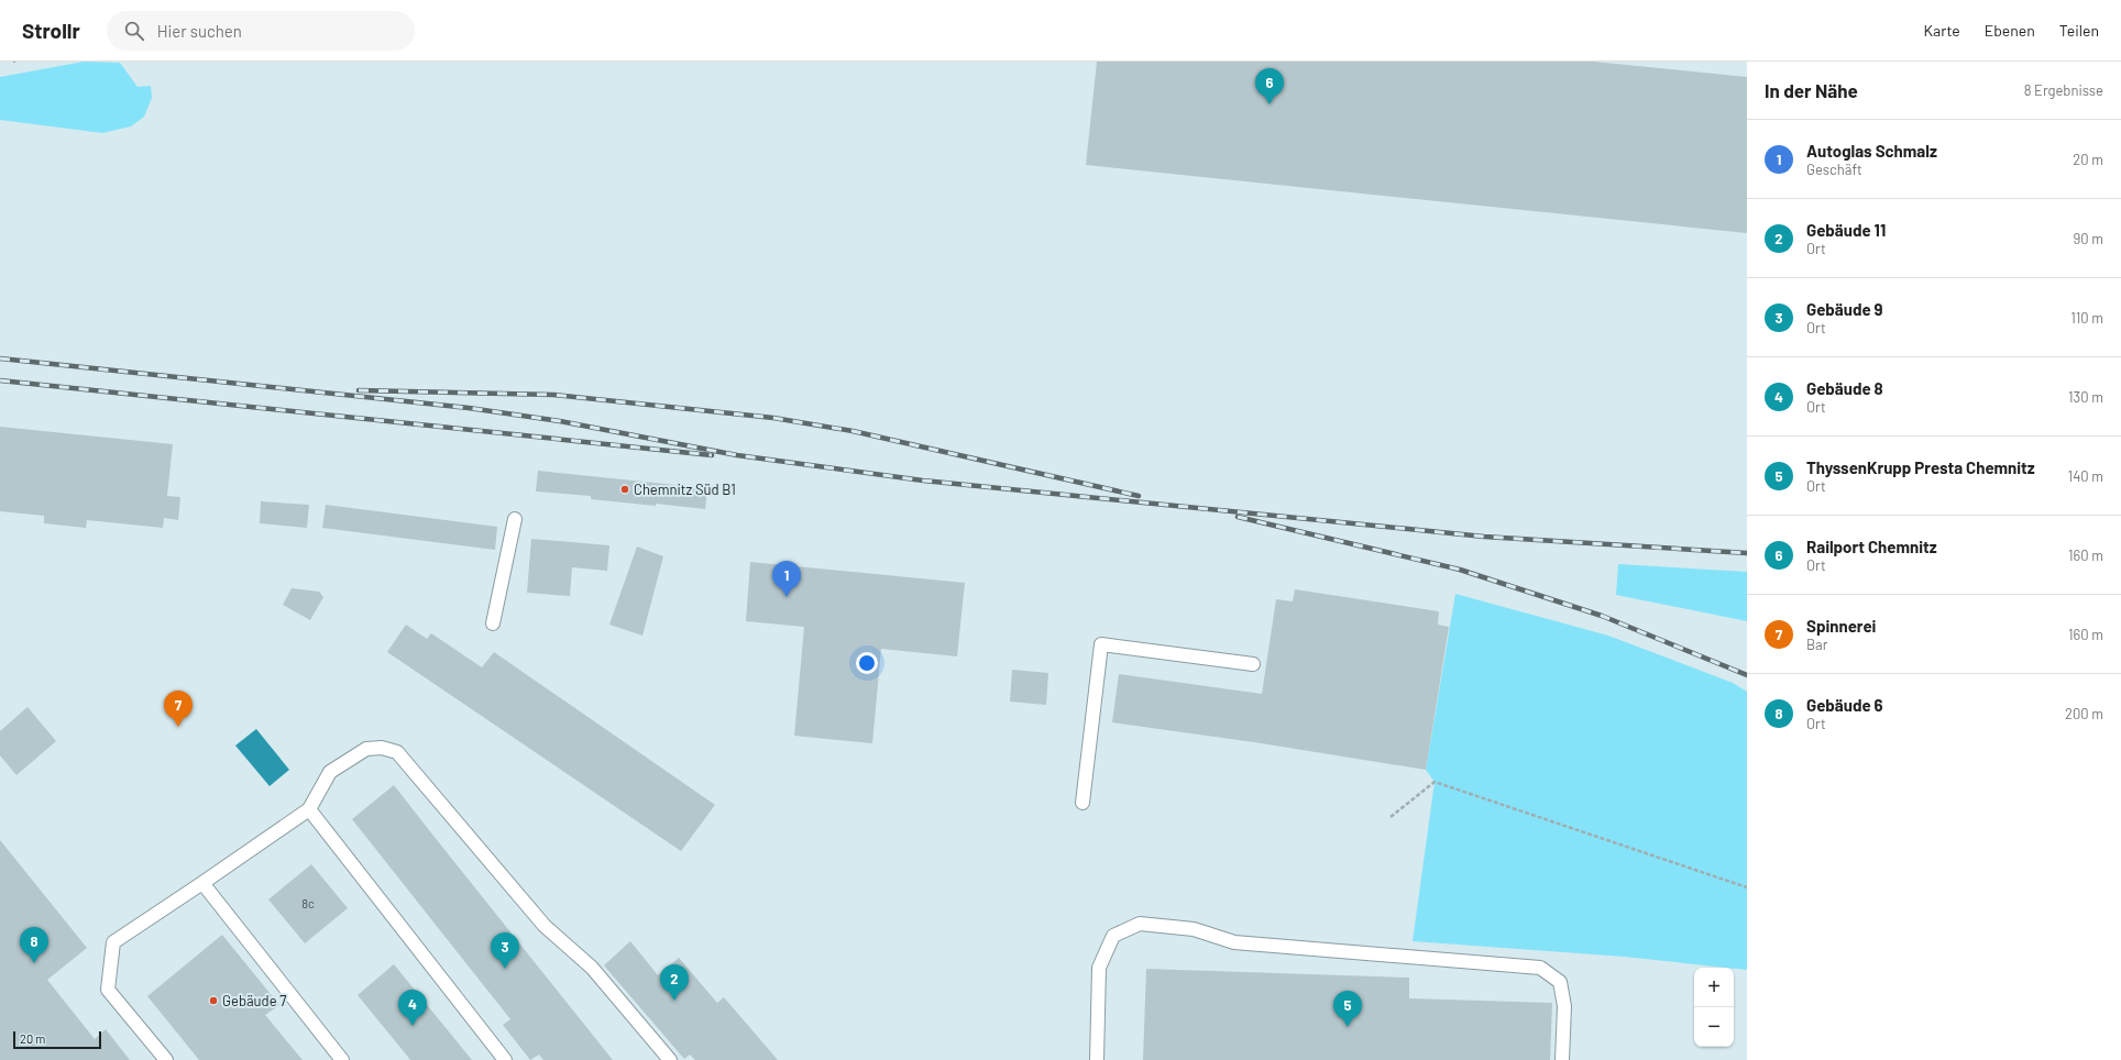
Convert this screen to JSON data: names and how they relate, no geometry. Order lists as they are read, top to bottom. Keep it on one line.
{"places":["Chemnitz Süd B1","Gebäude 7"],"house_numbers":["8c"],"scale_bar":"20 m","page":{"header":"Strollr","search":"Hier suchen","nav":["Karte","Ebenen","Teilen"],"heading":["In der Nähe","8 Ergebnisse"],"pins":["6","1","7","8","3","2","4","5"],"list":[{"mark":"1","name":"Autoglas Schmalz","note":"Geschäft","value":"20 m"},{"mark":"2","name":"Gebäude 11","note":"Ort","value":"90 m"},{"mark":"3","name":"Gebäude 9","note":"Ort","value":"110 m"},{"mark":"4","name":"Gebäude 8","note":"Ort","value":"130 m"},{"mark":"5","name":"ThyssenKrupp Presta Chemnitz","note":"Ort","value":"140 m"},{"mark":"6","name":"Railport Chemnitz","note":"Ort","value":"160 m"},{"mark":"7","name":"Spinnerei","note":"Bar","value":"160 m"},{"mark":"8","name":"Gebäude 6","note":"Ort","value":"200 m"}],"map_buttons":["+","−"],"scale":"20 m"}}
